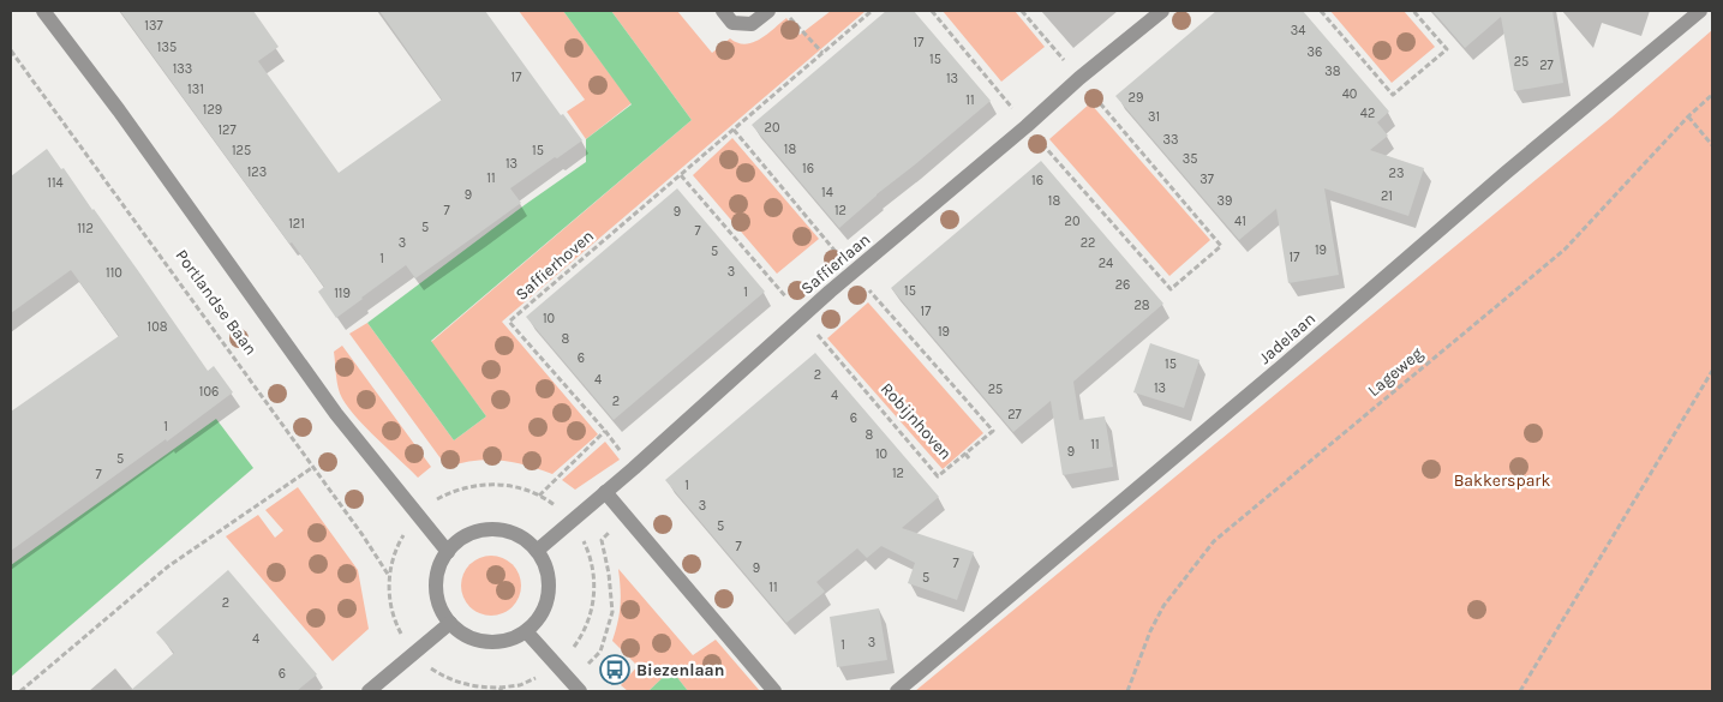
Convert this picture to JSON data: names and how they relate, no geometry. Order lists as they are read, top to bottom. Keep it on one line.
{"streets":{"street":["Saffierlaan","Portlandse Baan","Jadelaan"],"path":["Saffierhoven","Lageweg","Robijnhoven"]},"crossings":[["Saffierlaan","Saffierhoven"],["Saffierlaan","Portlandse Baan"],["Saffierlaan","Robijnhoven"]],"parks":["Bakkerspark"],"places":{"bus stop":["Biezenlaan"]},"house_numbers":["137","34","17","135","36","15","25","27","133","38","17","13","131","40","29","11","129","42","31","20","127","33","18","125","15","35","13","16","123","23","11","37","16","114","14","9","21","18","39","7","12","9","20","41","121","5","112","7","3","22","19","5","17","1","24","3","110","26","15","1","119","28","17","10","108","19","8","6","15","2","4","13","25","106","4","2","27","6","1","8","11","9","10","5","12","7","1","3","5","7","7","9","5","11","2","4","3","1","6"]}
